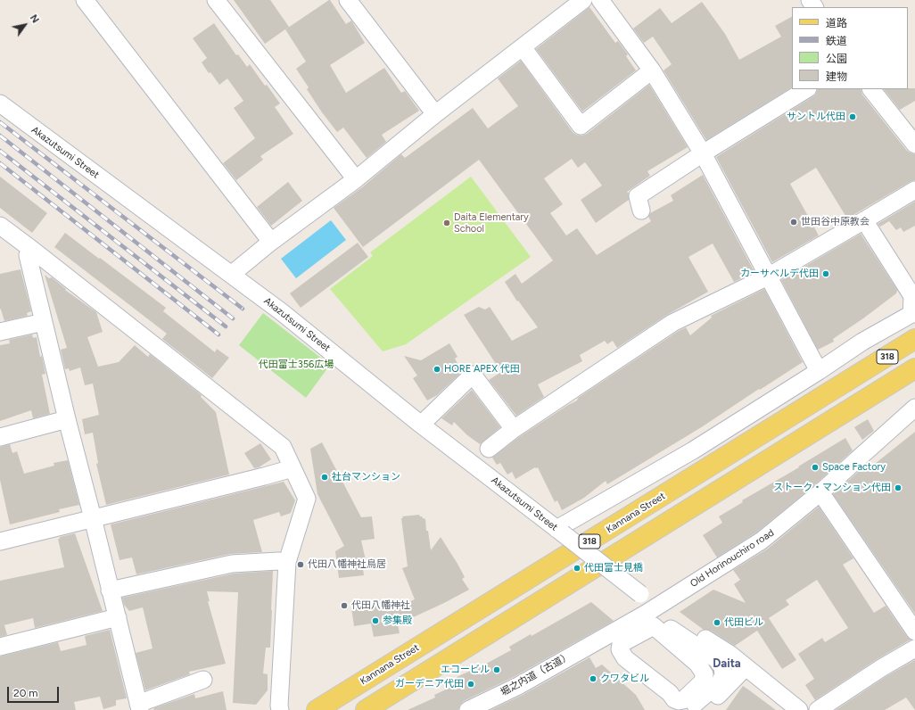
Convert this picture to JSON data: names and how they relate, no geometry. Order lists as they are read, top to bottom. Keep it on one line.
{"streets":{"main road":["318","Kannana Street"],"street":["Akazutsumi Street","Old Horinouchiro road","堀之内道（古道）"]},"crossings":[["Akazutsumi Street","Old Horinouchiro road"],["Old Horinouchiro road","堀之内道（古道）"]],"districts":["Daita"],"parks":["代田富士356広場"],"places":["サントル代田","世田谷中原教会","Daita Elementary School","カーサベルデ代田","HORE APEX 代田","Space Factory","社台マンション","ストーク・マンション代田","代田八幡神社鳥居","代田富士見橋","代田八幡神社","参集殿","代田ビル","エコービル","クワタビル","ガーデニア代田"],"legend":["道路","鉄道","公園","建物"],"scale_bar":"20 m","north":"top right"}
